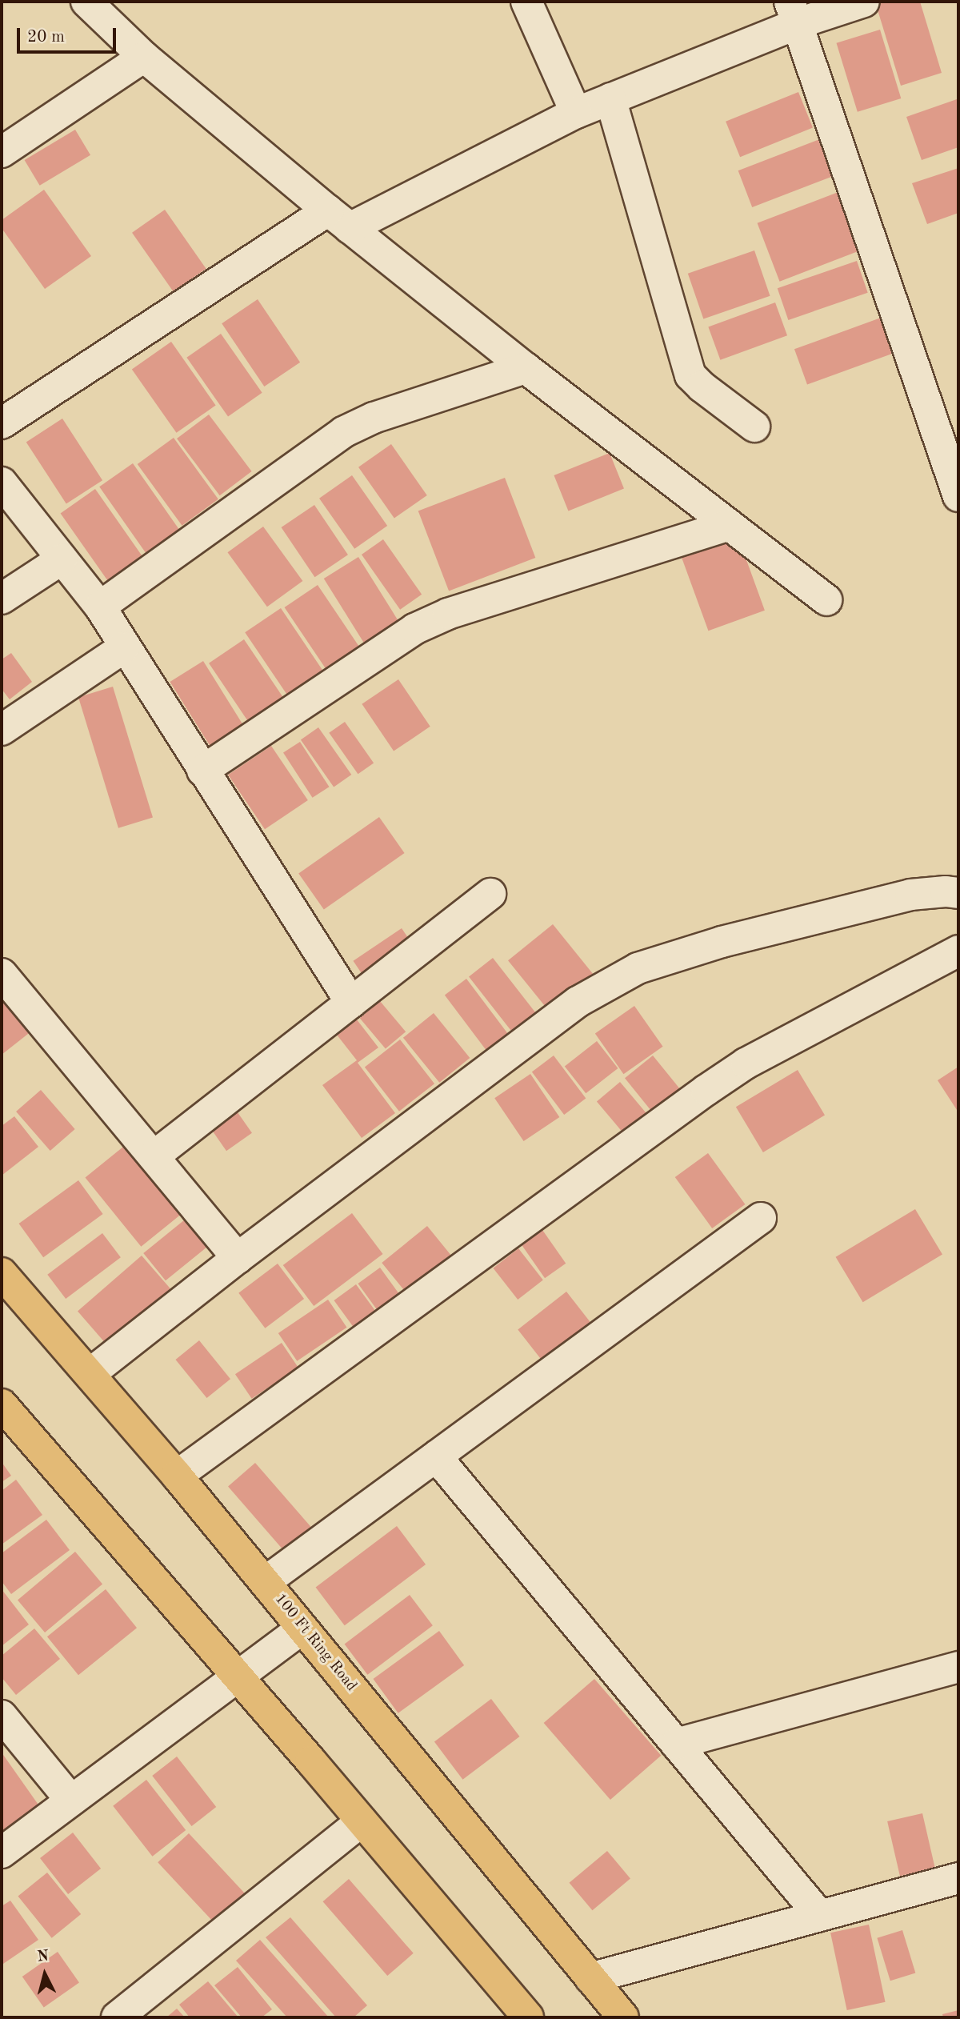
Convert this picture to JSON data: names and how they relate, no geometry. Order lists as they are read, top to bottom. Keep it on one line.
{"streets":{"main road":["100 Ft Ring Road"]},"scale_bar":"20 m","north":"top"}
